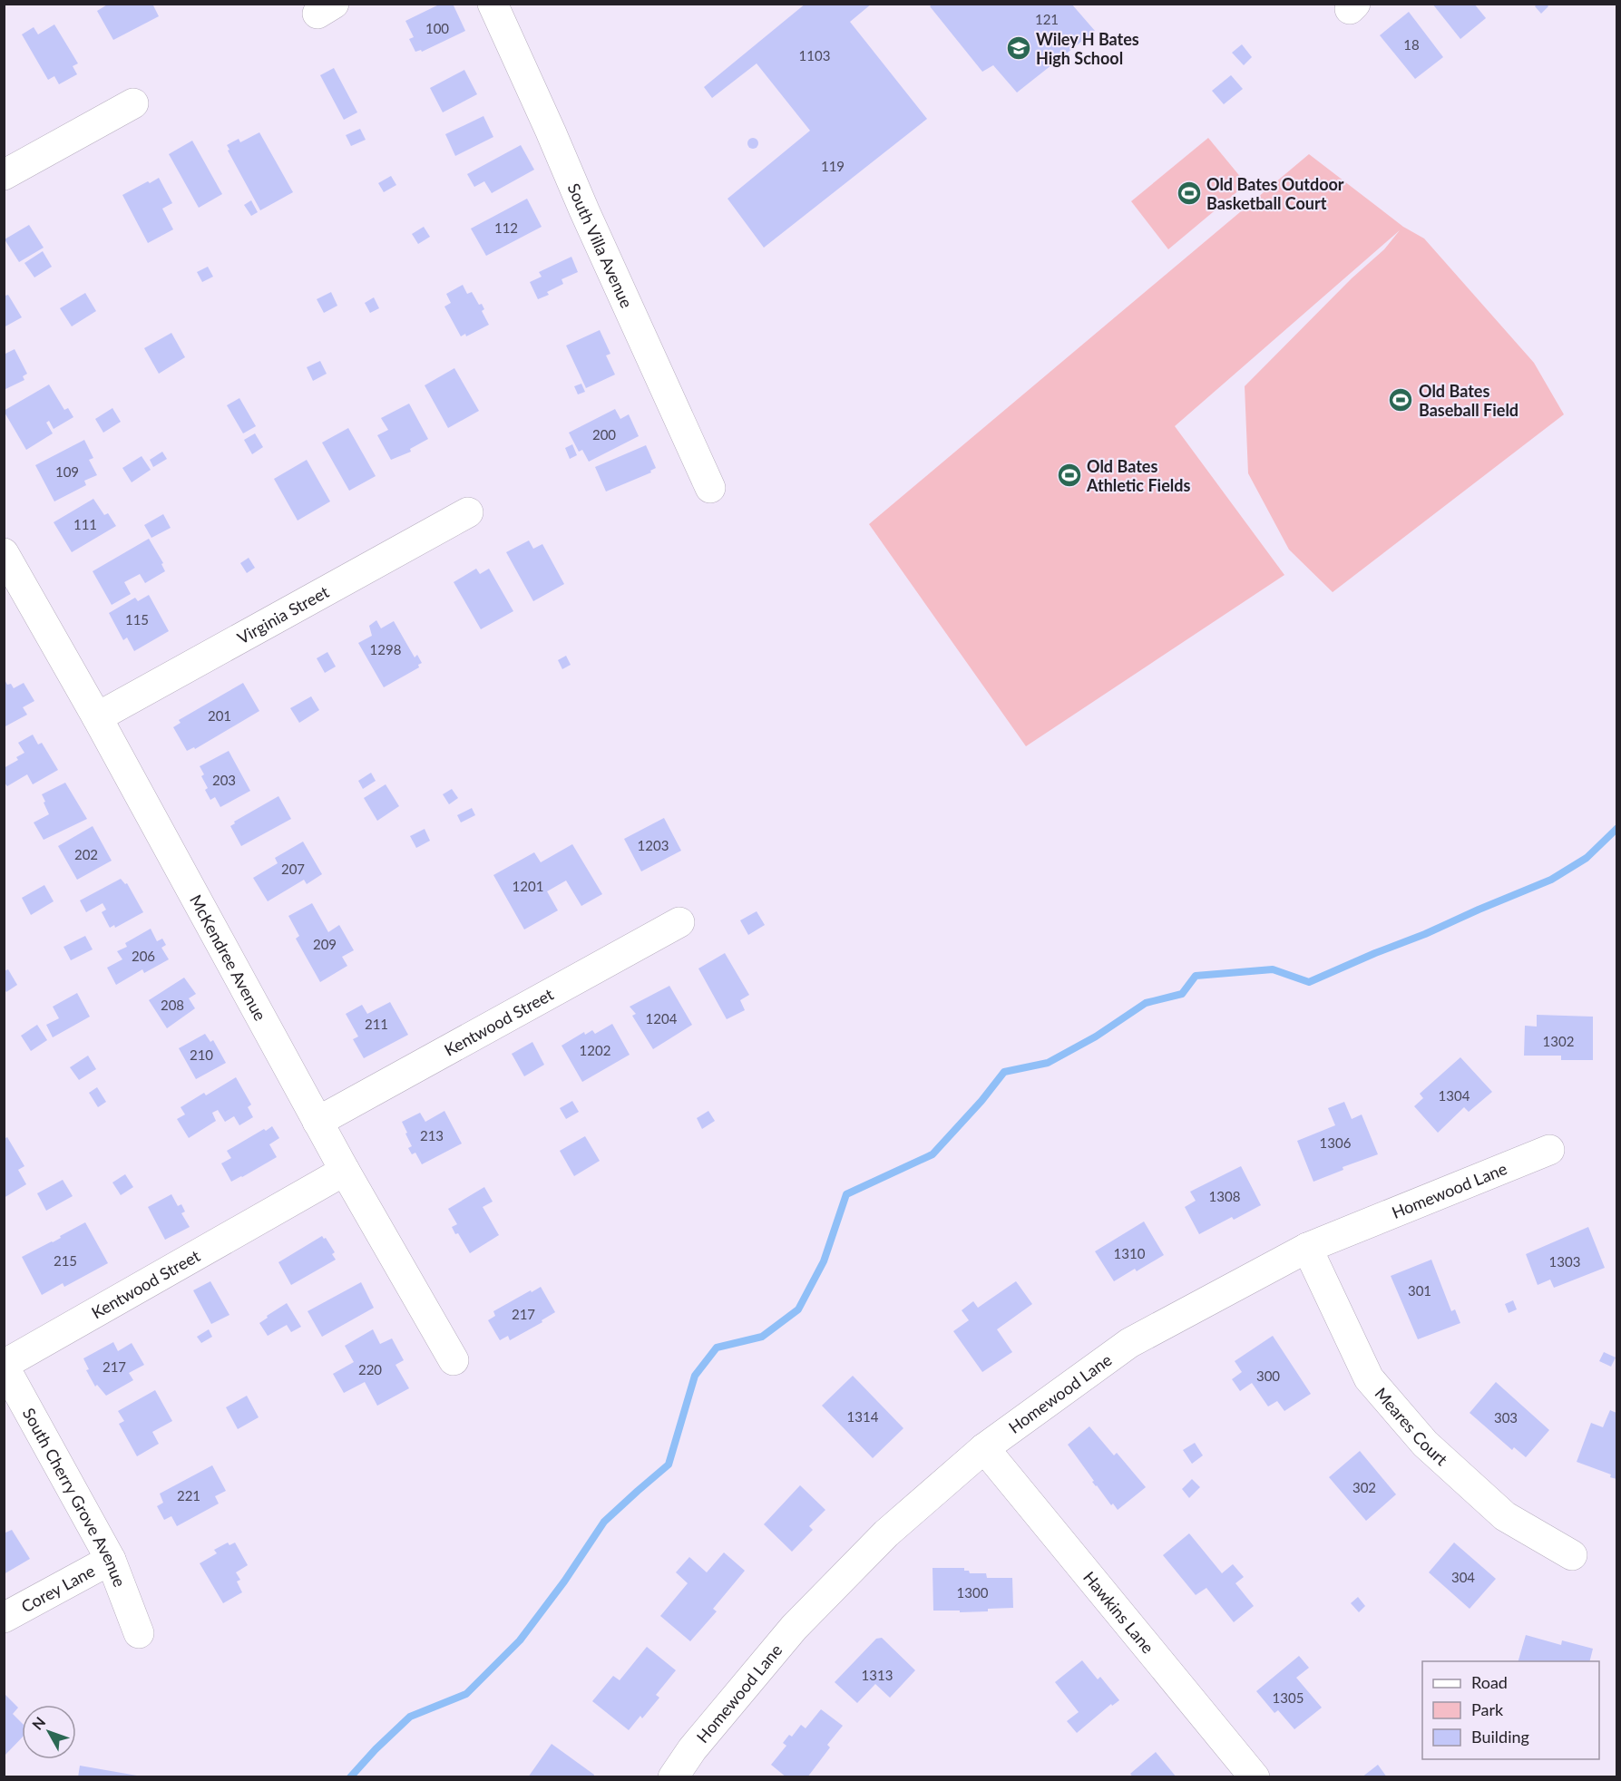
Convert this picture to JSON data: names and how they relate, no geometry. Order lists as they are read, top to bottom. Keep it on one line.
{"streets":{"street":["South Villa Avenue","Virginia Street","McKendree Avenue","Kentwood Street","Homewood Lane","Meares Court","South Cherry Grove Avenue","Corey Lane","Hawkins Lane"]},"crossings":[["Virginia Street","McKendree Avenue"],["McKendree Avenue","Kentwood Street"],["Kentwood Street","South Cherry Grove Avenue"],["Homewood Lane","Meares Court"],["Homewood Lane","Hawkins Lane"],["South Cherry Grove Avenue","Corey Lane"]],"places":{"school or university":["Wiley H Bates High School"],"sports":["Old Bates Outdoor Basketball Court","Old Bates Baseball Field","Old Bates Athletic Fields"]},"house_numbers":["121","100","18","1103","119","112","200","109","111","115","1298","201","203","1203","202","207","1201","209","206","208","1204","211","1302","1202","210","1304","213","1306","1308","1310","215","1303","301","217","217","220","300","1314","303","302","221","304","1300","1313","1305"],"legend":["Road","Park","Building"],"north":"top left"}
